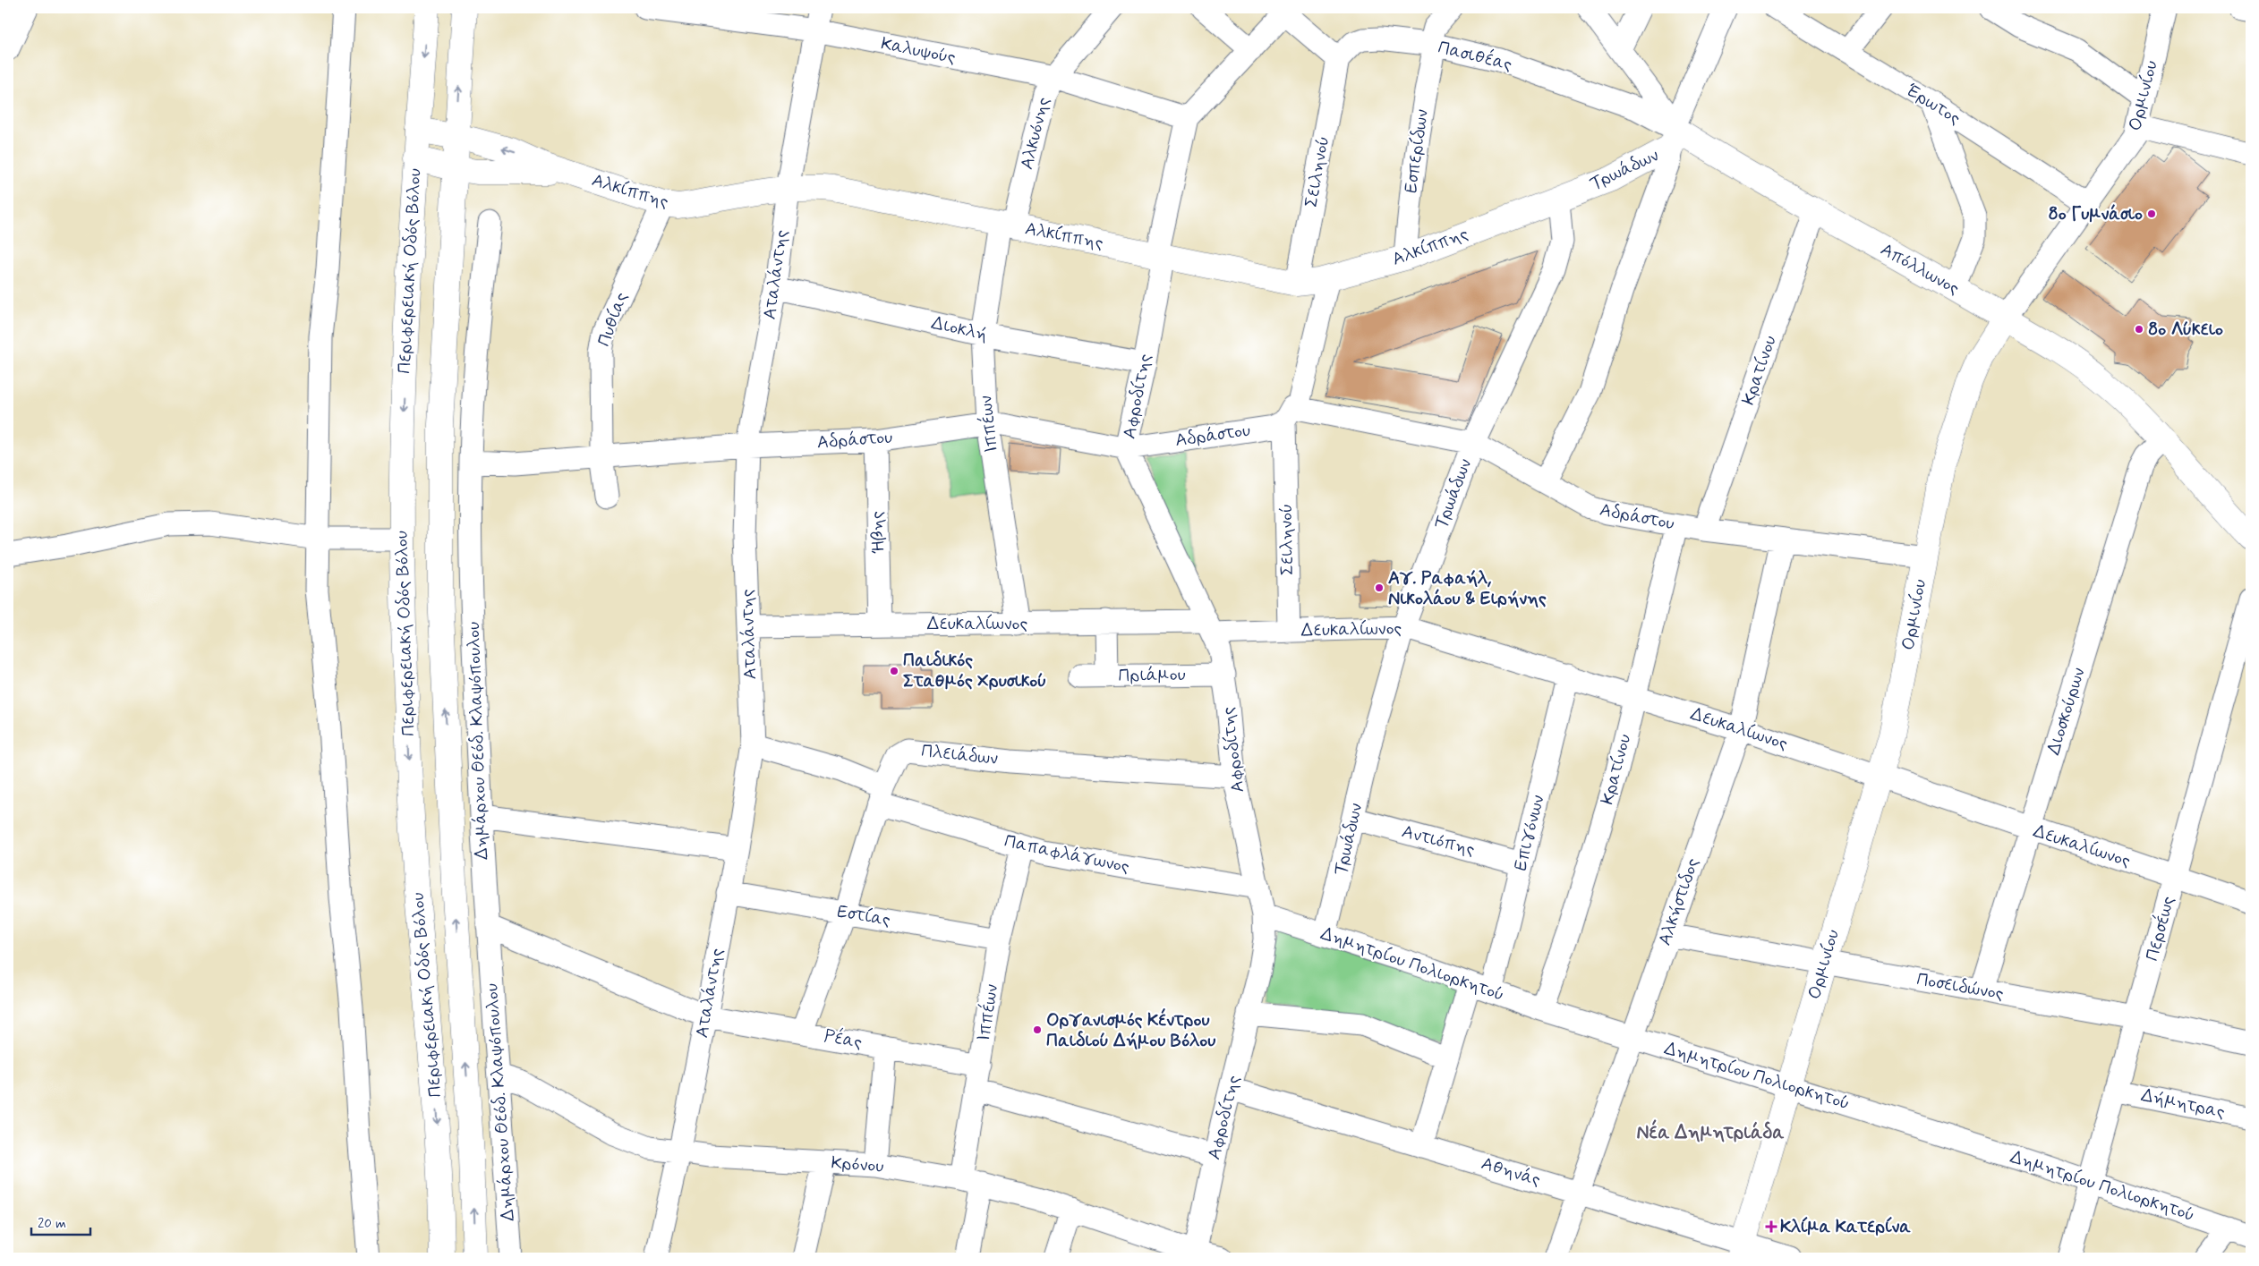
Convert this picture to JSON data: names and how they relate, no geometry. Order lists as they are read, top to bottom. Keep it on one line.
{"streets":{"street":["Καλυψούς","Πασιθέας","Ορμινίου","Έρωτος","Αλκυόνης","Εσπερίδων","Τρωάδων","Σειληνού","Αλκίππης","Απόλλωνος","Περιφερειακή Οδός Βόλου","Αταλάντης","Πυθίας","Διοκλή","Κρατίνου","Αφροδίτης","Ιππέων","Αδράστου","Ήβης","Δευκαλίωνος","Πριάμου","Διοσκούρων","Δημάρχου Θεόδ. Κλαψόπουλου","Πλειάδων","Επιγόνων","Αντιόπης","Παπαφλάγωνος","Αλκήστιδος","Εστίας","Περσέως","Δημητρίου Πολιορκητού","Ποσειδώνος","Ρέας","Δήμητρας","Κρόνου","Αθηνάς"]},"crossings":[["Καλυψούς","Αλκυόνης"],["Καλυψούς","Αταλάντης"],["Καλυψούς","Αφροδίτης"],["Πασιθέας","Εσπερίδων"],["Πασιθέας","Τρωάδων"],["Πασιθέας","Σειληνού"],["Πασιθέας","Απόλλωνος"],["Ορμινίου","Έρωτος"],["Ορμινίου","Απόλλωνος"],["Ορμινίου","Αδράστου"],["Ορμινίου","Δευκαλίωνος"],["Ορμινίου","Δημητρίου Πολιορκητού"],["Ορμινίου","Ποσειδώνος"],["Ορμινίου","Αθηνάς"],["Αλκυόνης","Αλκίππης"],["Αλκυόνης","Ιππέων"],["Εσπερίδων","Αλκίππης"],["Τρωάδων","Αλκίππης"],["Τρωάδων","Απόλλωνος"],["Τρωάδων","Αδράστου"],["Τρωάδων","Δευκαλίωνος"],["Τρωάδων","Αντιόπης"],["Τρωάδων","Δημητρίου Πολιορκητού"],["Σειληνού","Αλκίππης"],["Σειληνού","Αδράστου"],["Σειληνού","Δευκαλίωνος"],["Αλκίππης","Περιφερειακή Οδός Βόλου"],["Αλκίππης","Αταλάντης"],["Αλκίππης","Πυθίας"],["Αλκίππης","Αφροδίτης"],["Αλκίππης","Ιππέων"],["Απόλλωνος","Κρατίνου"],["Απόλλωνος","Διοσκούρων"],["Αταλάντης","Διοκλή"],["Αταλάντης","Αδράστου"],["Αταλάντης","Δευκαλίωνος"],["Αταλάντης","Παπαφλάγωνος"],["Αταλάντης","Εστίας"],["Αταλάντης","Ρέας"],["Αταλάντης","Κρόνου"],["Πυθίας","Αδράστου"],["Διοκλή","Αφροδίτης"],["Διοκλή","Ιππέων"],["Κρατίνου","Αδράστου"],["Κρατίνου","Δευκαλίωνος"],["Κρατίνου","Δημητρίου Πολιορκητού"],["Αφροδίτης","Αδράστου"],["Αφροδίτης","Δευκαλίωνος"],["Αφροδίτης","Πριάμου"],["Αφροδίτης","Πλειάδων"],["Αφροδίτης","Παπαφλάγωνος"],["Αφροδίτης","Δημητρίου Πολιορκητού"],["Αφροδίτης","Κρόνου"],["Αφροδίτης","Αθηνάς"],["Ιππέων","Αδράστου"],["Ιππέων","Δευκαλίωνος"],["Ιππέων","Παπαφλάγωνος"],["Ιππέων","Εστίας"],["Ιππέων","Ρέας"],["Ιππέων","Κρόνου"],["Αδράστου","Ήβης"],["Αδράστου","Δημάρχου Θεόδ. Κλαψόπουλου"],["Αδράστου","Αλκήστιδος"],["Ήβης","Δευκαλίωνος"],["Δευκαλίωνος","Διοσκούρων"],["Δευκαλίωνος","Επιγόνων"],["Δευκαλίωνος","Αλκήστιδος"],["Δευκαλίωνος","Περσέως"],["Διοσκούρων","Ποσειδώνος"],["Δημάρχου Θεόδ. Κλαψόπουλου","Ρέας"],["Δημάρχου Θεόδ. Κλαψόπουλου","Κρόνου"],["Πλειάδων","Παπαφλάγωνος"],["Πλειάδων","Εστίας"],["Πλειάδων","Ρέας"],["Επιγόνων","Αντιόπης"],["Επιγόνων","Δημητρίου Πολιορκητού"],["Αλκήστιδος","Δημητρίου Πολιορκητού"],["Αλκήστιδος","Ποσειδώνος"],["Αλκήστιδος","Αθηνάς"],["Περσέως","Δημητρίου Πολιορκητού"],["Περσέως","Ποσειδώνος"],["Περσέως","Δήμητρας"]],"districts":["Νέα Δημητριάδα"],"places":{"other":["8ο Γυμνάσιο","8ο Λύκειο","Αγ. Ραφαήλ, Νικολάου & Ειρήνης","Παιδικός Σταθμός Χρυσικού","Οργανισμός Κέντρου Παιδιού Δήμου Βόλου"],"health":["Κλίμα Κατερίνα"]},"scale_bar":"20 m"}
